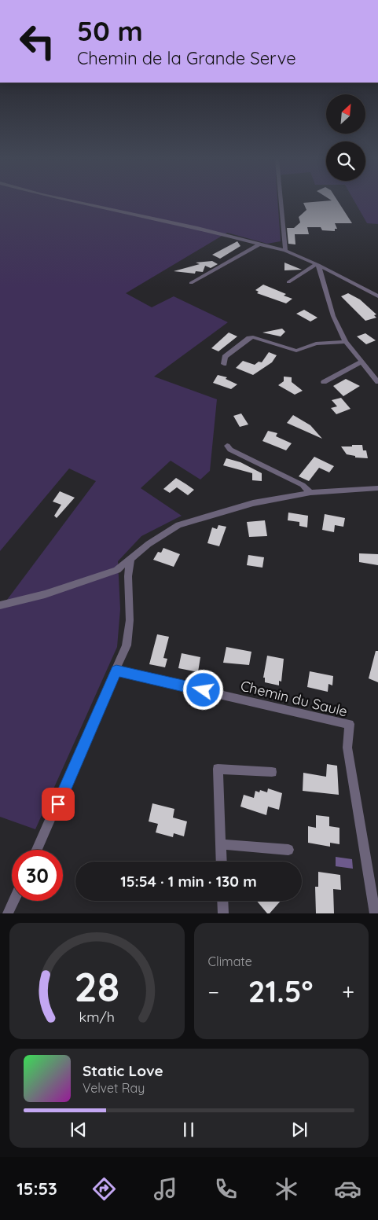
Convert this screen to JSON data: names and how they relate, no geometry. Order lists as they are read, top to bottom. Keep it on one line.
{"streets":{"street":["Chemin du Saule"]},"north":"top right","page":{"turn":["50 m","Chemin de la Grande Serve"],"limit":"30","trip":"15:54 · 1 min · 130 m","tile":"Climate","heat":["−","21.5°","+"],"song":["Static Love","Velvet Ray"],"tabs":"15:53","gauge":["28","km/h"]}}
